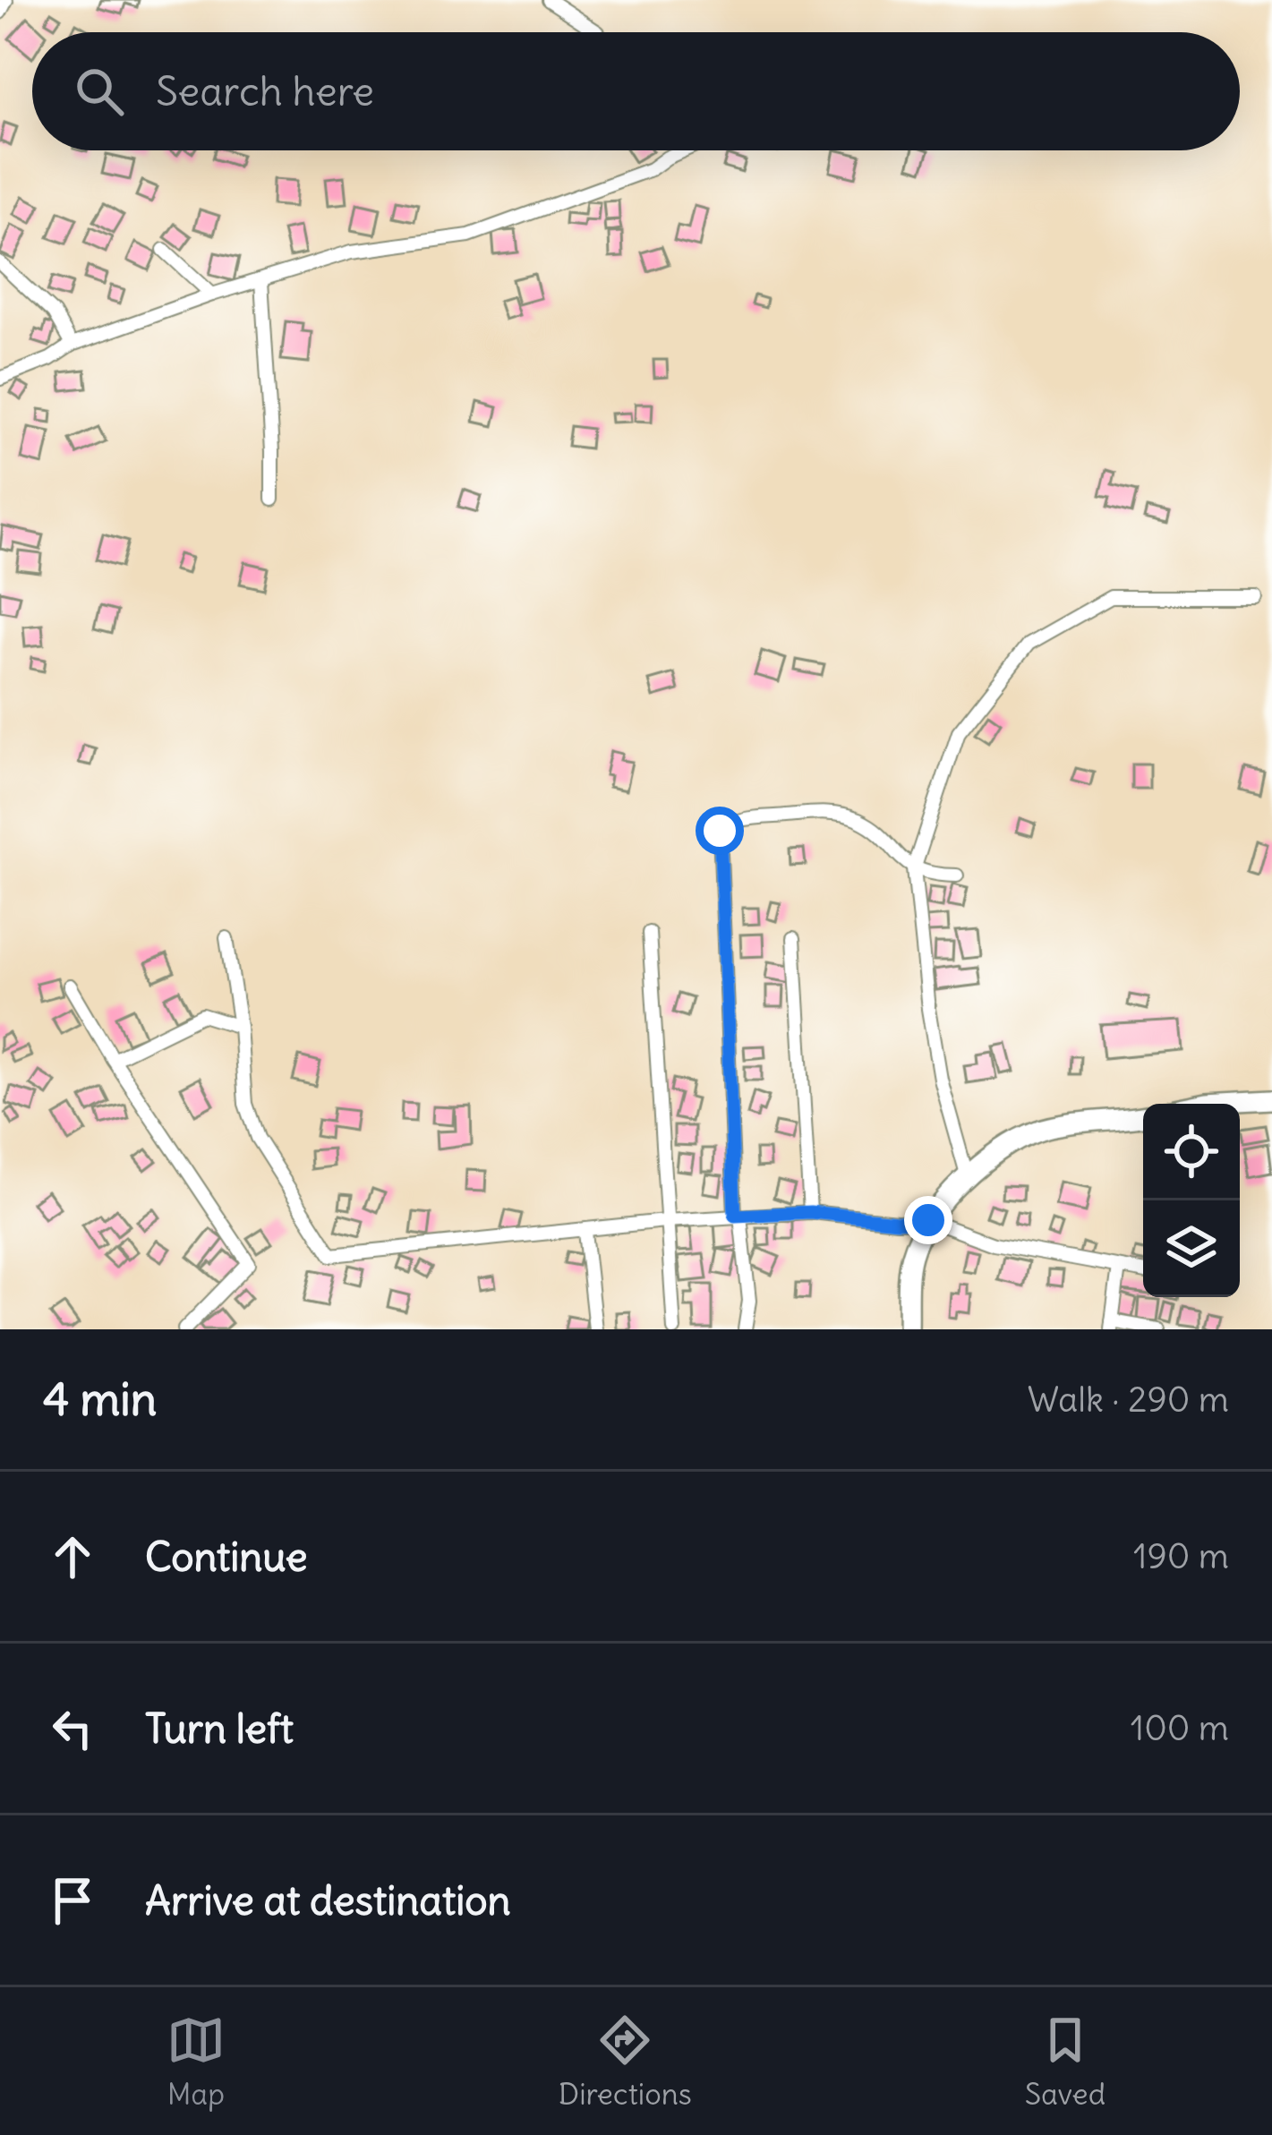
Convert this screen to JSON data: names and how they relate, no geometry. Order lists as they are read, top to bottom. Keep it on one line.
{"page":{"search":"Search here","heading":["4 min","Walk · 290 m"],"list":[["Continue","190 m"],["Turn left","100 m"],"Arrive at destination"],"nav":["Map","Directions","Saved"]}}
